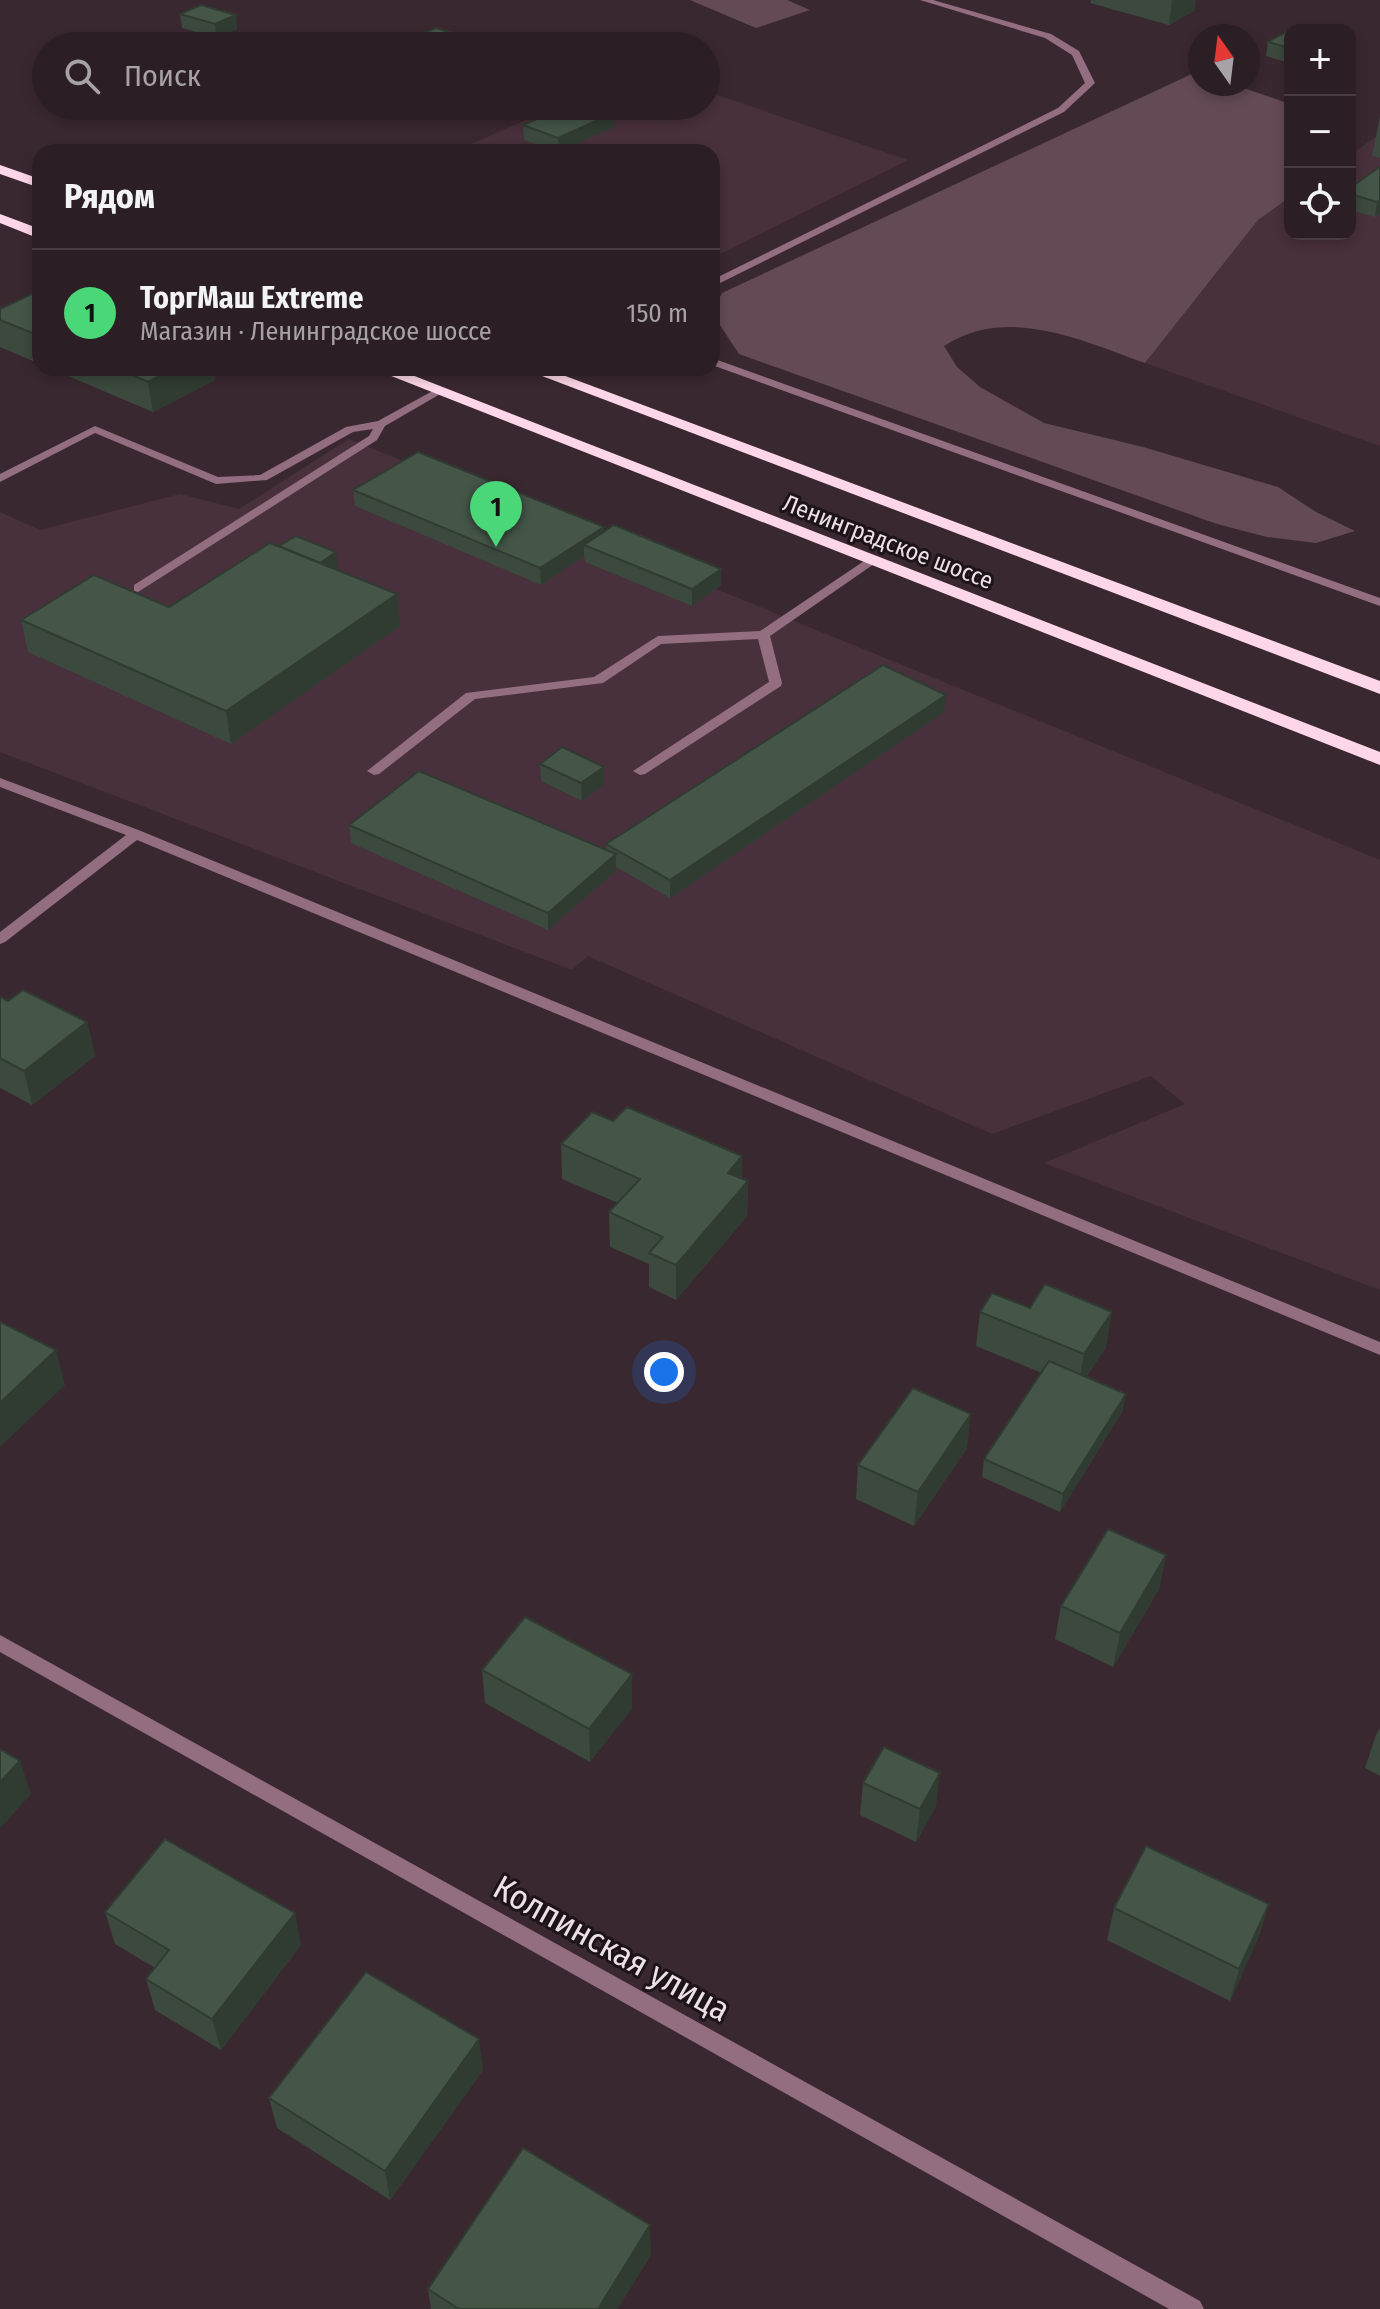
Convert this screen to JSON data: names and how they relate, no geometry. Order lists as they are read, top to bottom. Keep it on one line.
{"streets":{"highway":["Ленинградское шоссе"],"street":["Колпинская улица"]},"north":"top","page":{"map_buttons":["+","−"],"search":"Поиск","heading":"Рядом","list":[{"mark":"1","name":"ТоргМаш Extreme","note":"Магазин · Ленинградское шоссе","value":"150 m"}],"pins":"1"}}
